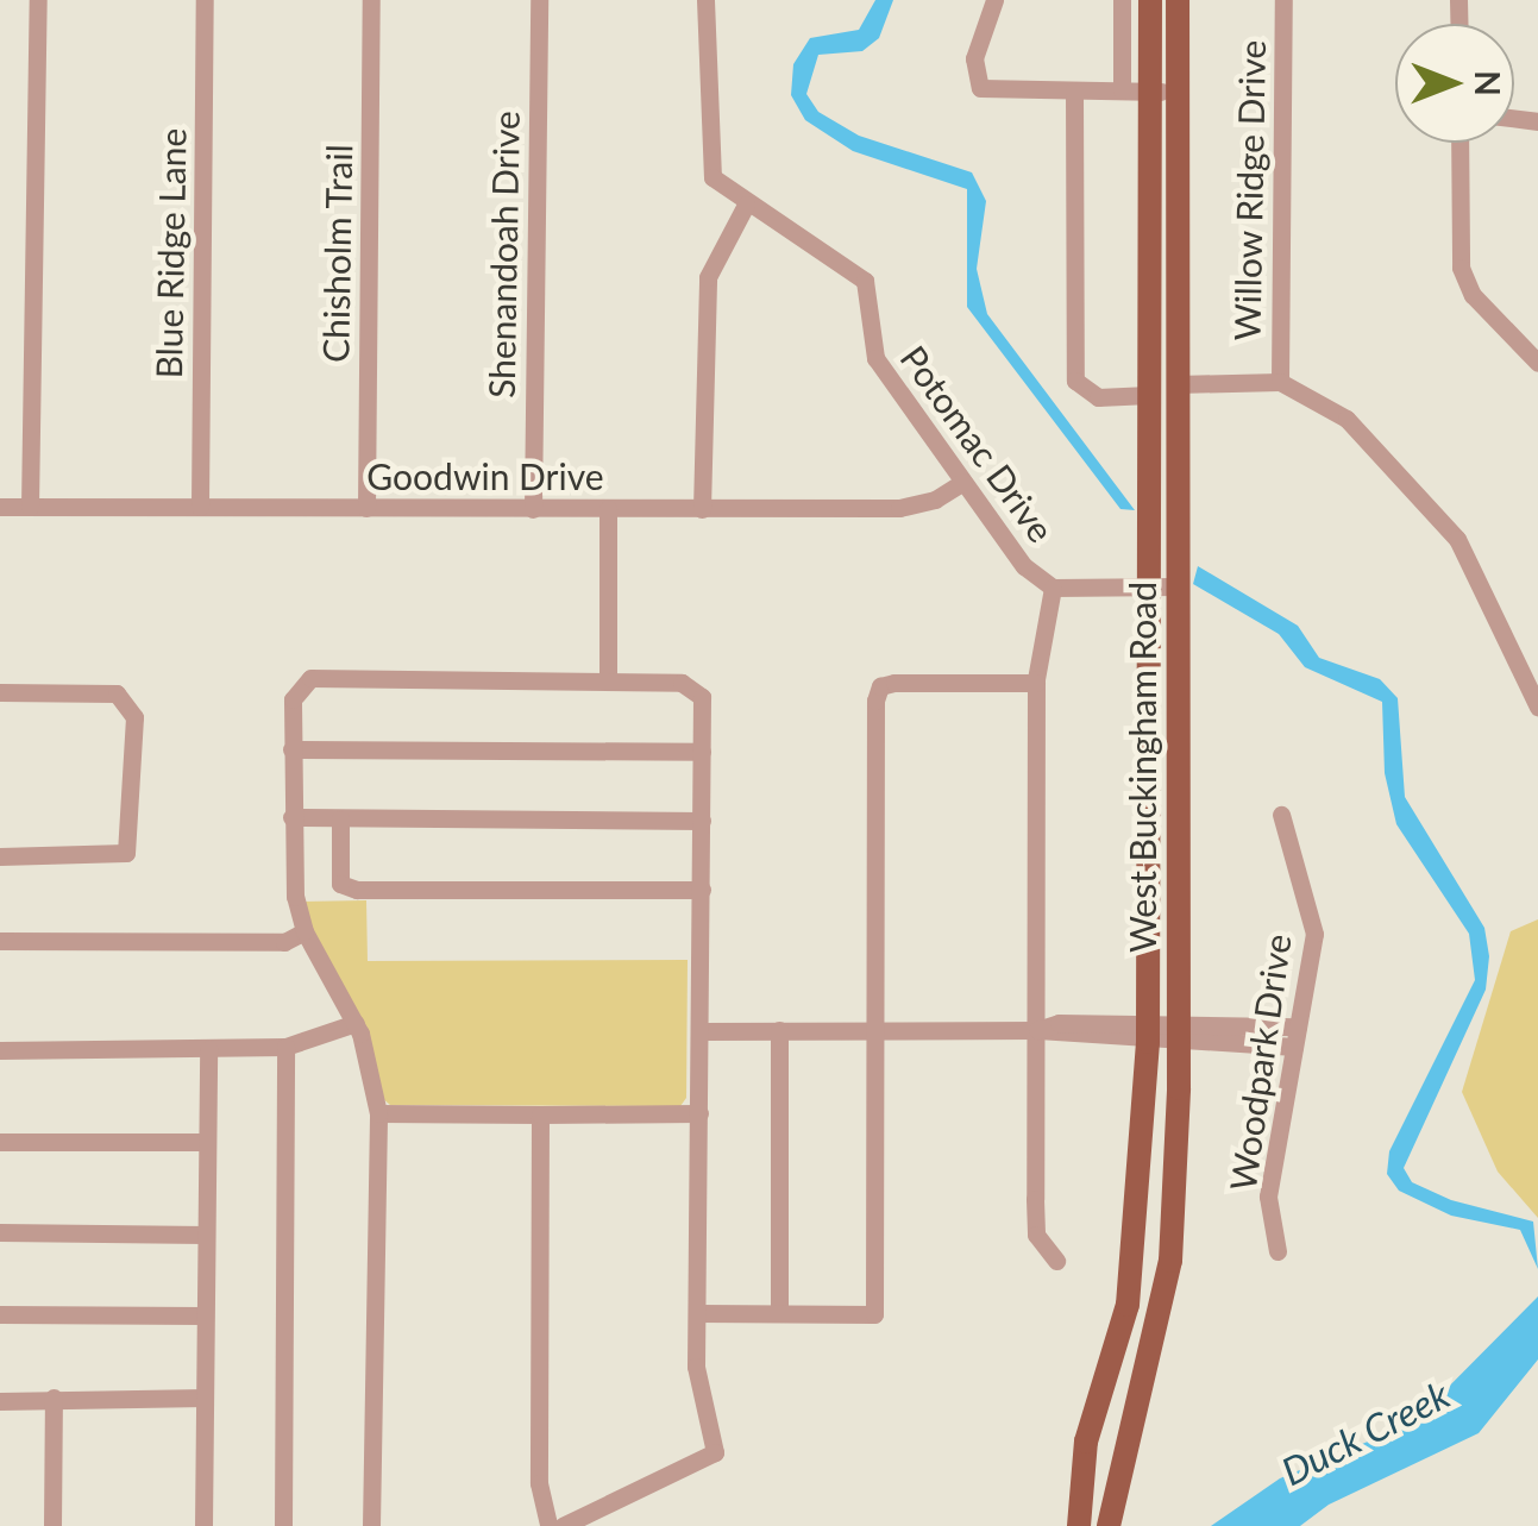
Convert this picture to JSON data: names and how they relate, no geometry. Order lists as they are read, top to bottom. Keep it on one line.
{"streets":{"main road":["West Buckingham Road"],"street":["Willow Ridge Drive","Blue Ridge Lane","Chisholm Trail","Shenandoah Drive","Potomac Drive","Goodwin Drive","Woodpark Drive"]},"crossings":[["Blue Ridge Lane","Goodwin Drive"],["Chisholm Trail","Goodwin Drive"],["Shenandoah Drive","Goodwin Drive"],["Potomac Drive","Goodwin Drive"],["Potomac Drive","West Buckingham Road"]],"water":["Duck Creek"],"north":"right"}
